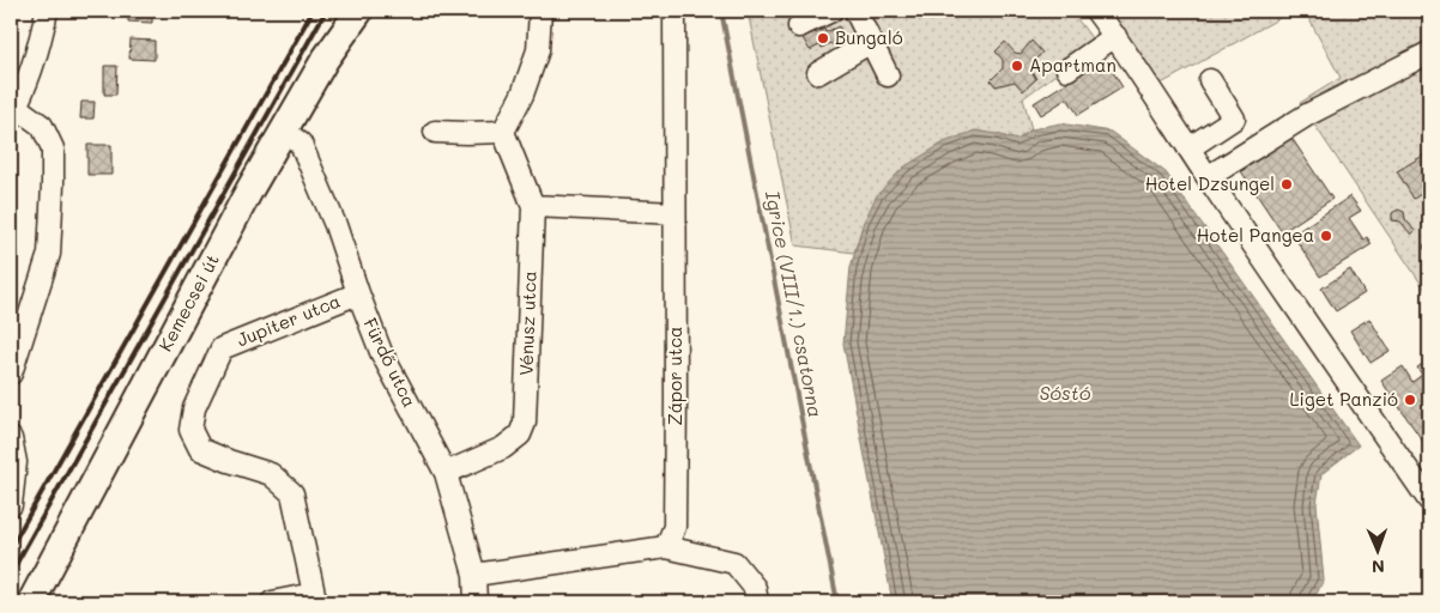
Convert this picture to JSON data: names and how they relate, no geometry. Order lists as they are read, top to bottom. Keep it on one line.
{"streets":{"main road":["Kemecsei út"],"street":["Jupiter utca","Vénusz utca","Fürdő utca","Zápor utca"]},"crossings":[["Kemecsei út","Fürdő utca"],["Jupiter utca","Fürdő utca"],["Vénusz utca","Fürdő utca"]],"water":["Igrice (VIII/1.) csatorna","Sóstó"],"places":["Bungaló","Apartman","Hotel Dzsungel","Hotel Pangea","Liget Panzió"],"north":"bottom"}
